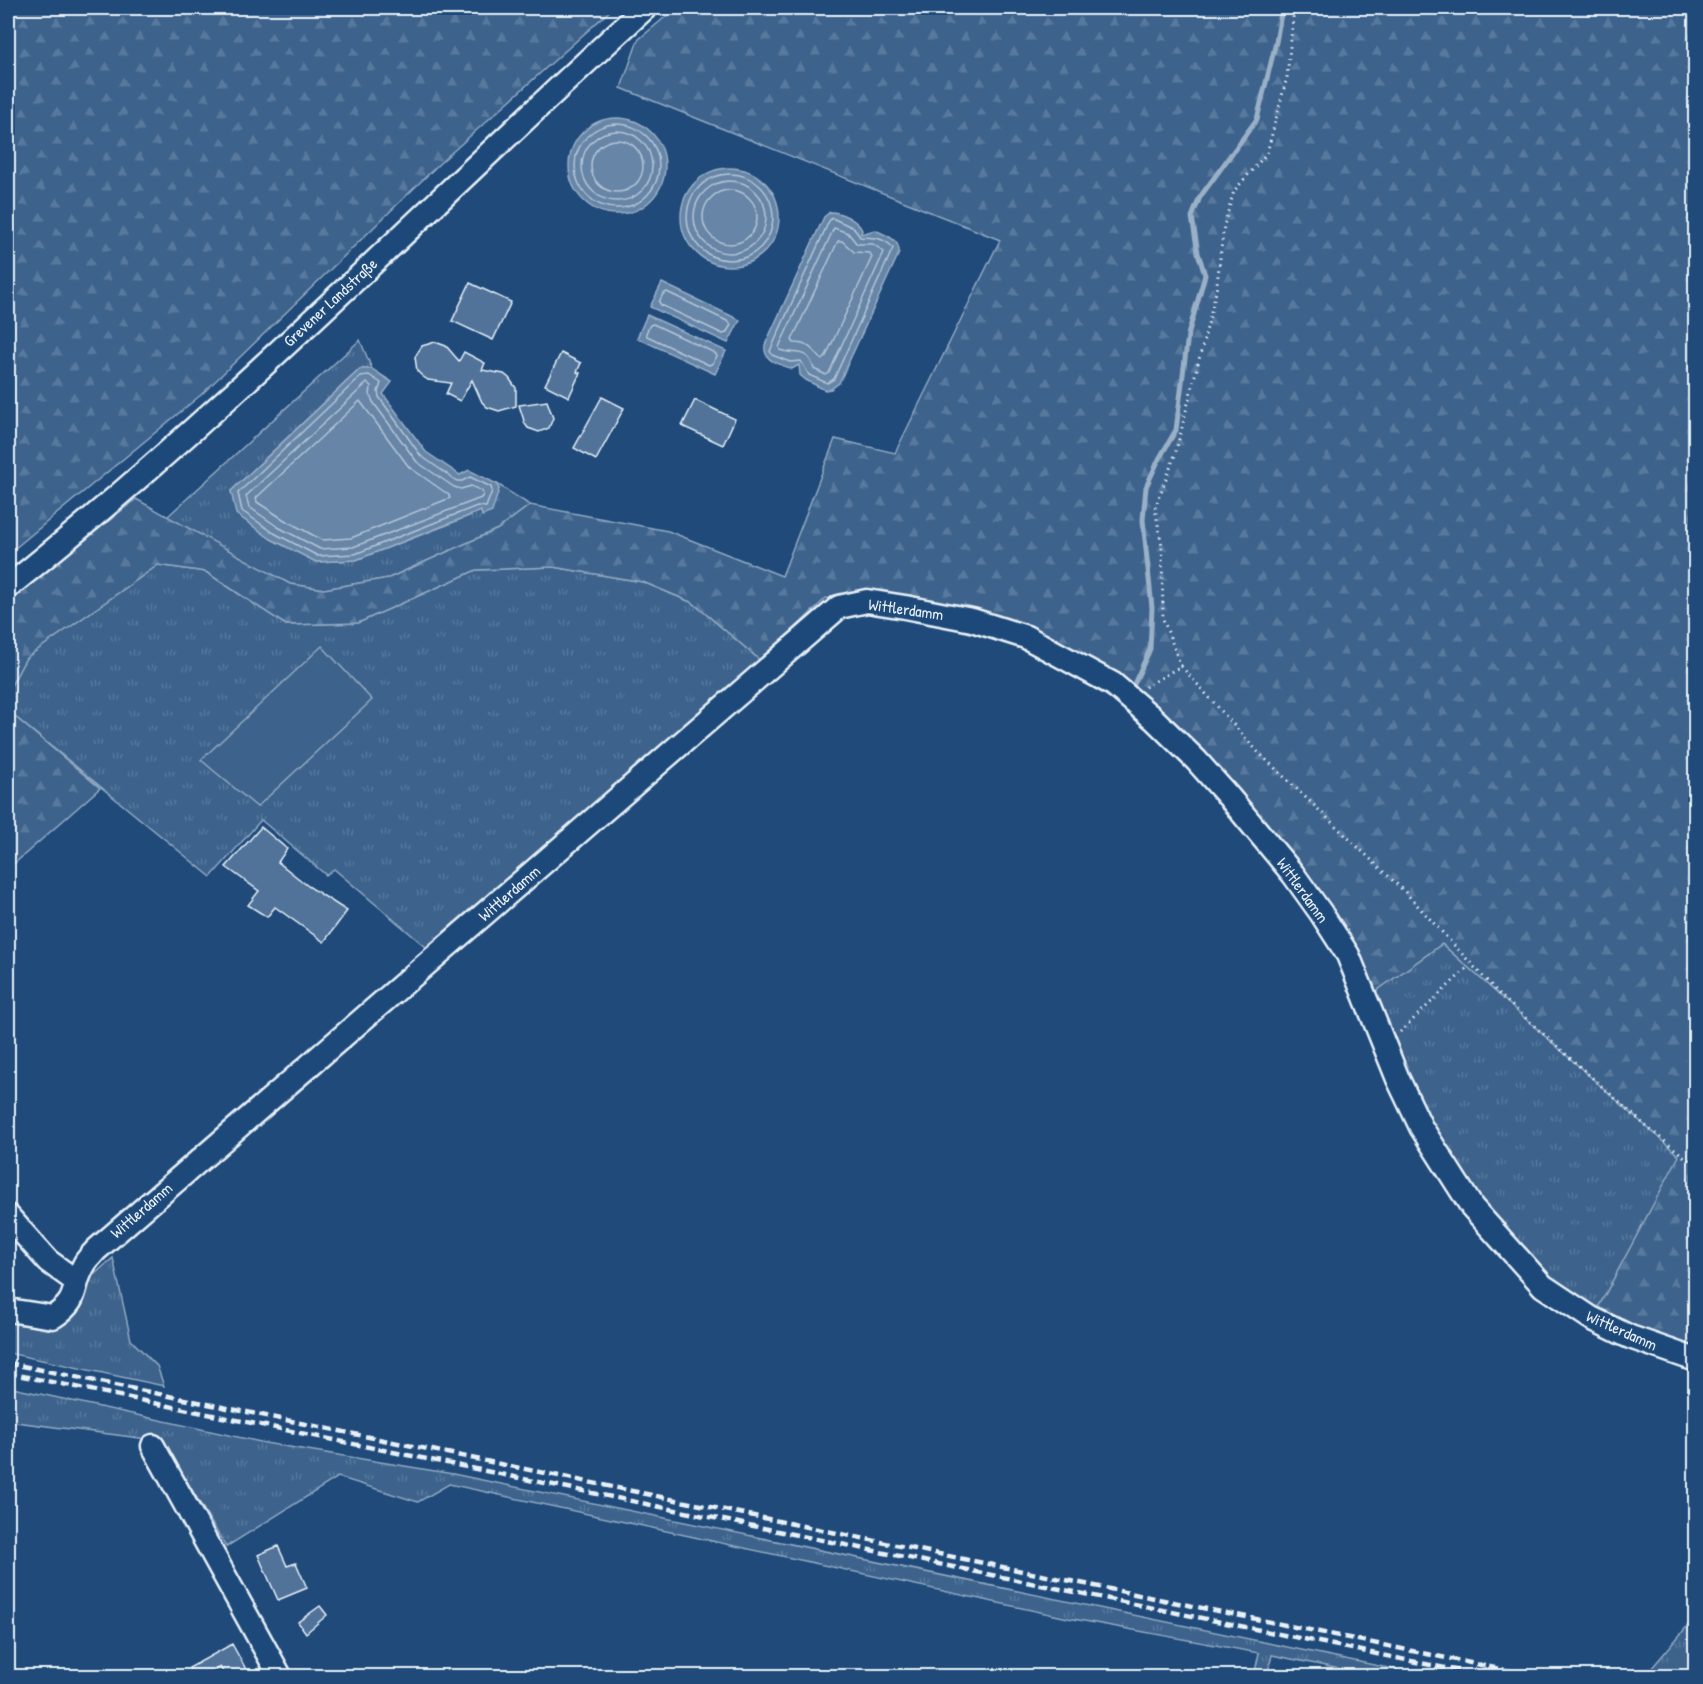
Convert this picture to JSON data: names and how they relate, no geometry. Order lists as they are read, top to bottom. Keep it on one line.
{"streets":{"street":["Grevener Landstraße","Wittlerdamm"]}}
